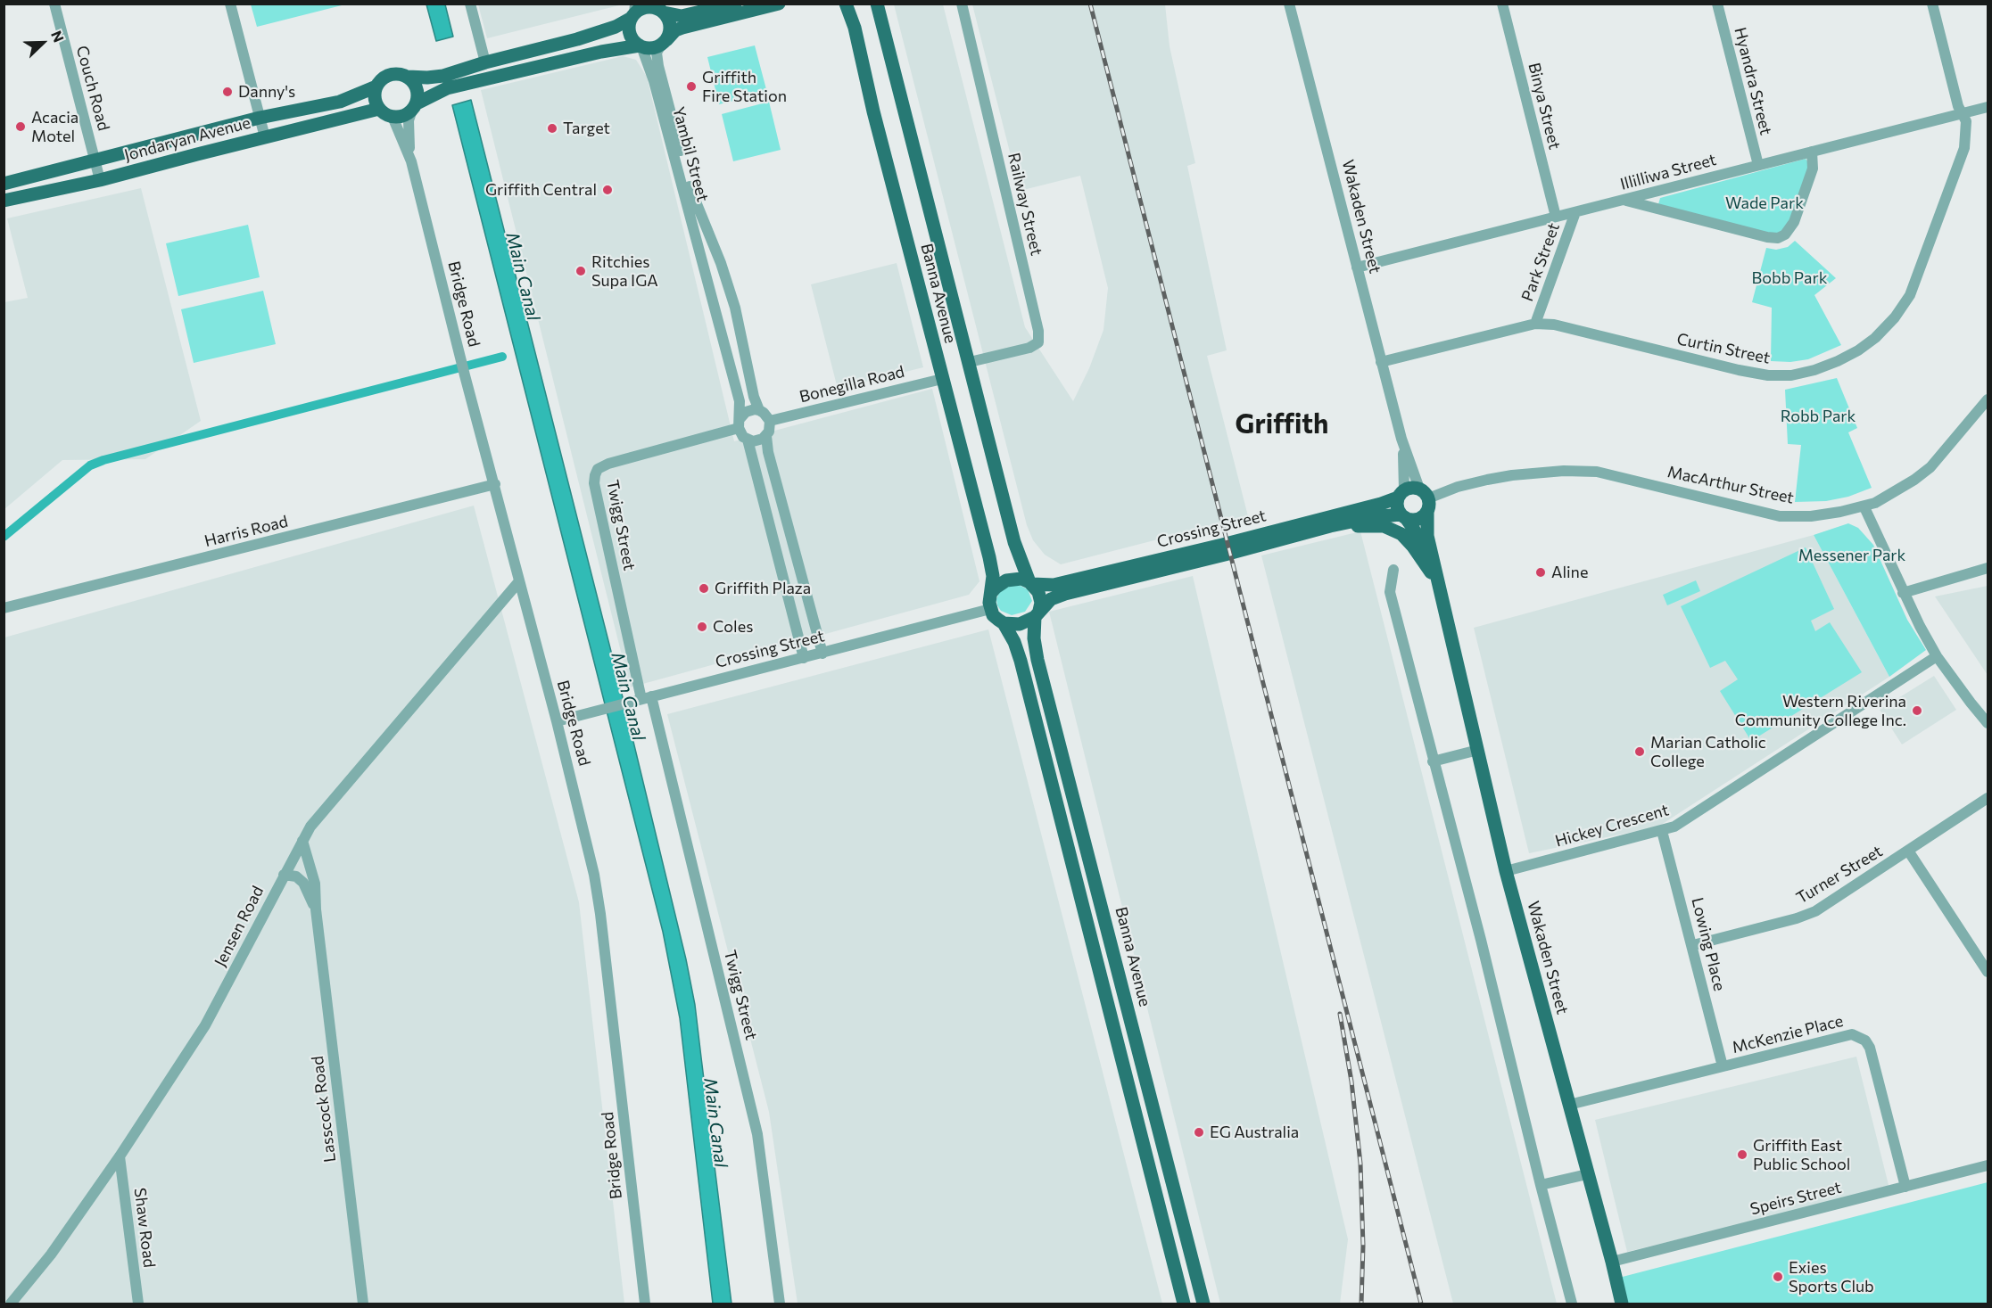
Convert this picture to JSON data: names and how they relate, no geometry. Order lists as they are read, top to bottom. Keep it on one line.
{"streets":{"main road":["Jondaryan Avenue","Wakaden Street","Banna Avenue","Crossing Street"],"street":["Hyandra Street","Couch Road","Binya Street","Yambil Street","Illilliwa Street","Railway Street","Park Street","Bridge Road","Curtin Street","Bonegilla Road","MacArthur Street","Twigg Street","Harris Road","Hickey Crescent","Turner Street","Jensen Road","Lowing Place","McKenzie Place","Lasscock Road","Speirs Street","Shaw Road"]},"crossings":[["Hyandra Street","Illilliwa Street"],["Couch Road","Jondaryan Avenue"],["Binya Street","Illilliwa Street"],["Jondaryan Avenue","Bridge Road"],["Yambil Street","Bonegilla Road"],["Yambil Street","Twigg Street"],["Illilliwa Street","Wakaden Street"],["Illilliwa Street","Park Street"],["Illilliwa Street","Curtin Street"],["Railway Street","Banna Avenue"],["Wakaden Street","Curtin Street"],["Wakaden Street","MacArthur Street"],["Wakaden Street","Crossing Street"],["Wakaden Street","Hickey Crescent"],["Wakaden Street","McKenzie Place"],["Wakaden Street","Speirs Street"],["Park Street","Curtin Street"],["Banna Avenue","Bonegilla Road"],["Banna Avenue","Crossing Street"],["Bridge Road","Crossing Street"],["Bridge Road","Harris Road"],["Bridge Road","Jensen Road"],["Bonegilla Road","Twigg Street"],["MacArthur Street","Crossing Street"],["Twigg Street","Crossing Street"],["Hickey Crescent","Lowing Place"],["Turner Street","Lowing Place"],["Jensen Road","Lasscock Road"],["Jensen Road","Shaw Road"],["Lowing Place","McKenzie Place"],["McKenzie Place","Speirs Street"]],"districts":["Griffith"],"water":["Main Canal"],"parks":["Wade Park","Bobb Park","Robb Park","Messener Park"],"places":["Griffith Fire Station","Danny's","Acacia Motel","Target","Griffith Central","Ritchies Supa IGA","Aline","Griffith Plaza","Coles","Western Riverina Community College Inc.","Marian Catholic College","EG Australia","Griffith East Public School","Exies Sports Club"],"north":"top right"}
